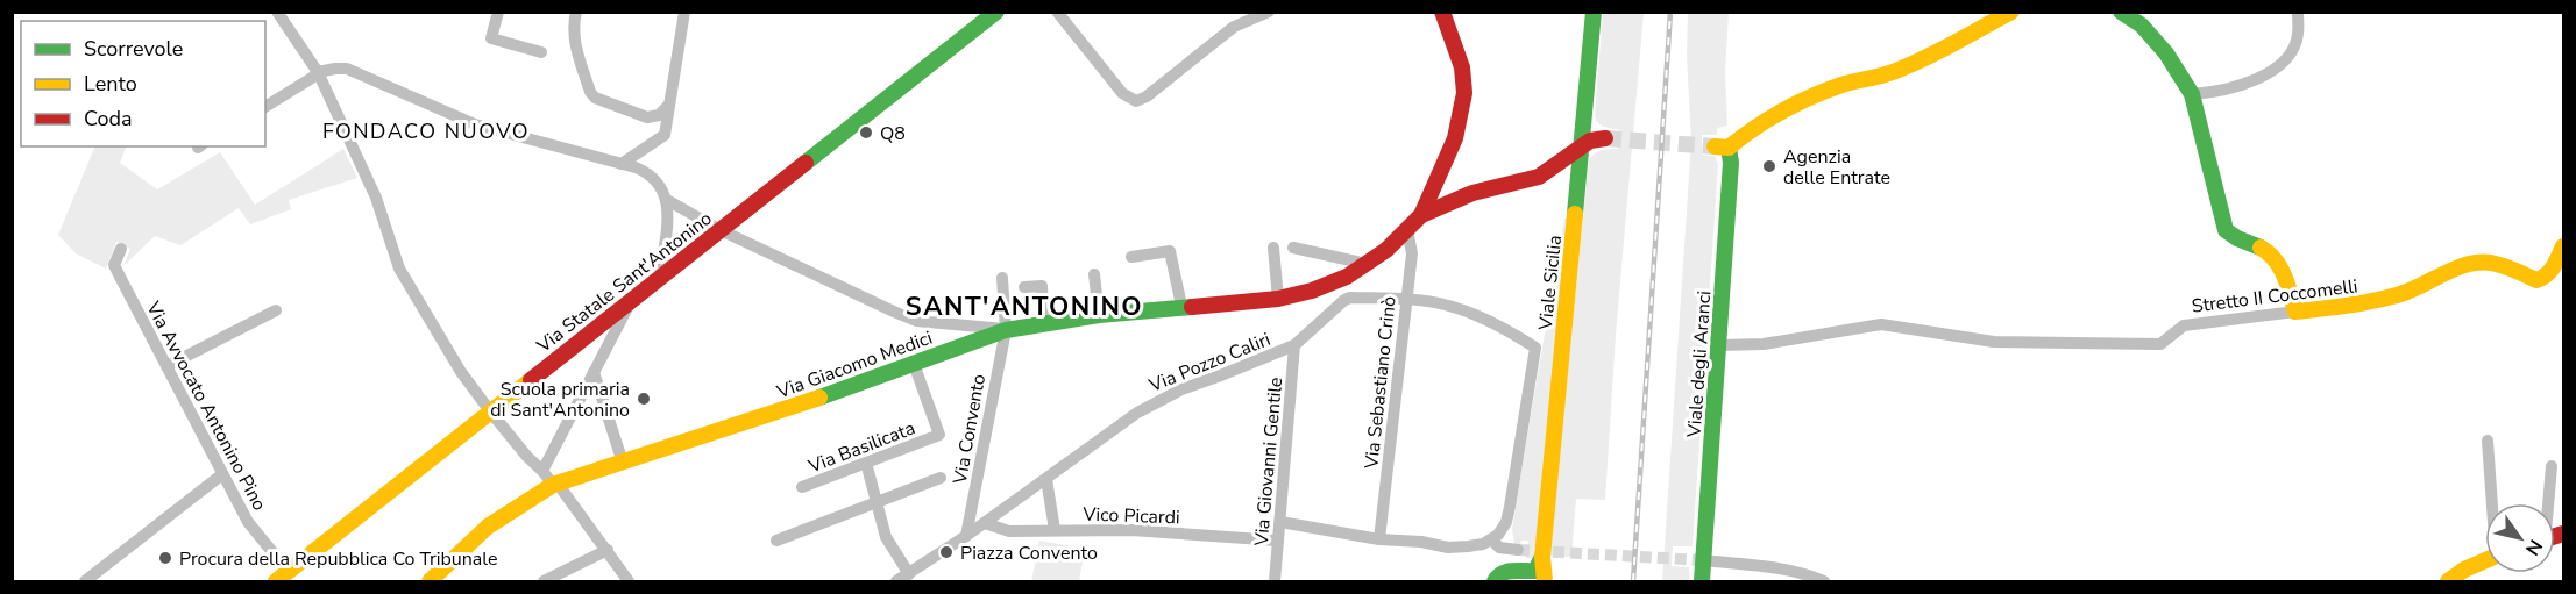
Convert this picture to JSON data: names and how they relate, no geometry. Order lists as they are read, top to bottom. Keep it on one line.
{"streets":{"street":["Via Statale Sant'Antonino","Viale Sicilia","Stretto II Coccomelli","Via Pozzo Caliri","Via Giacomo Medici","Viale degli Aranci","Via Sebastiano Crinò","Via Avvocato Antonino Pino","Via Convento","Via Basilicata","Via Giovanni Gentile","Vico Picardi"]},"crossings":[["Via Statale Sant'Antonino","Via Avvocato Antonino Pino"],["Stretto II Coccomelli","Viale degli Aranci"],["Via Pozzo Caliri","Via Convento"],["Via Pozzo Caliri","Via Giovanni Gentile"],["Via Pozzo Caliri","Vico Picardi"],["Via Giacomo Medici","Via Sebastiano Crinò"],["Via Giacomo Medici","Via Convento"],["Via Giacomo Medici","Via Basilicata"],["Via Giovanni Gentile","Vico Picardi"]],"districts":["FONDACO NUOVO","SANT'ANTONINO"],"places":["Q8","Agenzia delle Entrate","Scuola primaria di Sant'Antonino","Piazza Convento","Procura della Repubblica Co Tribunale"],"legend":["Scorrevole","Lento","Coda"],"north":"bottom right"}
